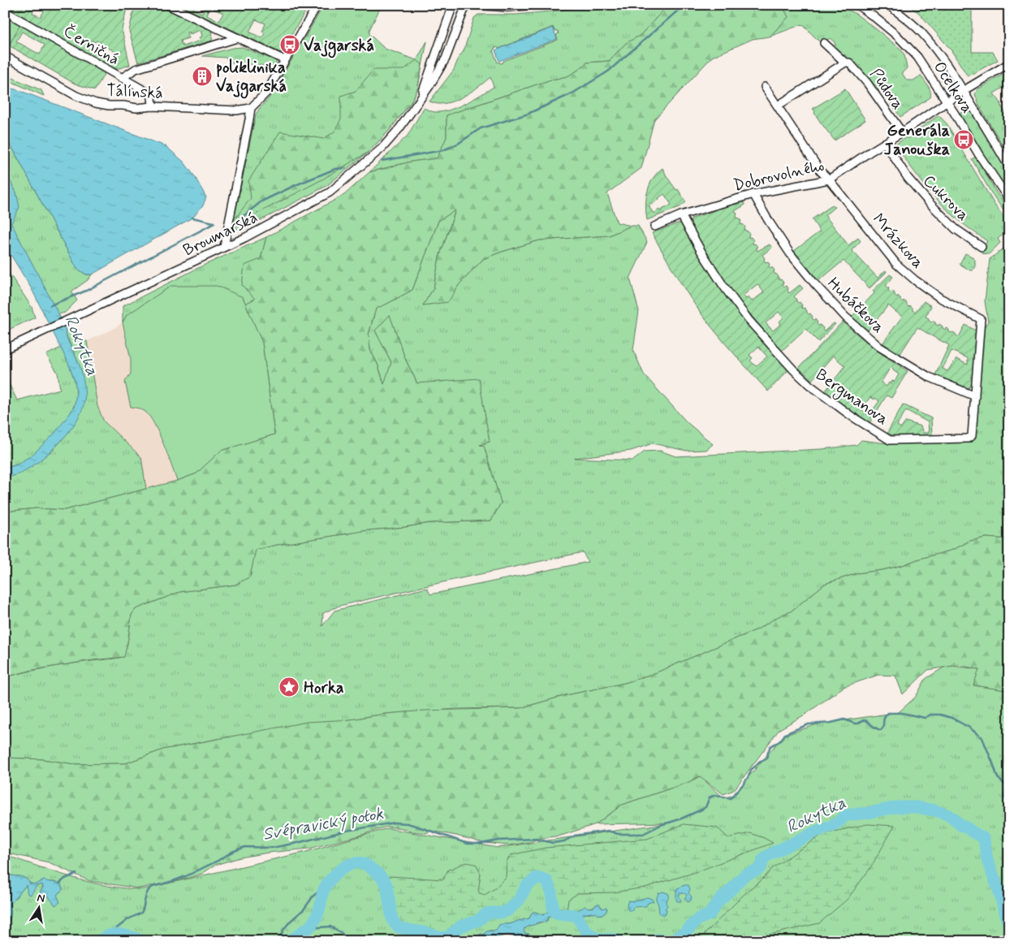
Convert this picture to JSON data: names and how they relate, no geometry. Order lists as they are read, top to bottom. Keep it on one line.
{"streets":{"street":["Černičná","Ocelkova","Půdova","Tálínská","Dobrovolného","Cukrova","Broumarská","Mrázkova","Hubáčkova","Bergmanova"]},"crossings":[["Černičná","Tálínská"],["Ocelkova","Dobrovolného"],["Půdova","Dobrovolného"],["Dobrovolného","Cukrova"],["Dobrovolného","Mrázkova"],["Dobrovolného","Hubáčkova"],["Dobrovolného","Bergmanova"],["Mrázkova","Bergmanova"],["Hubáčkova","Bergmanova"]],"water":["Rokytka","Svépravický potok"],"places":{"bus stop":["Vajgarská","Generála Janouška"],"building":["poliklinika Vajgarská"],"place":["Horka"]},"north":"top"}
